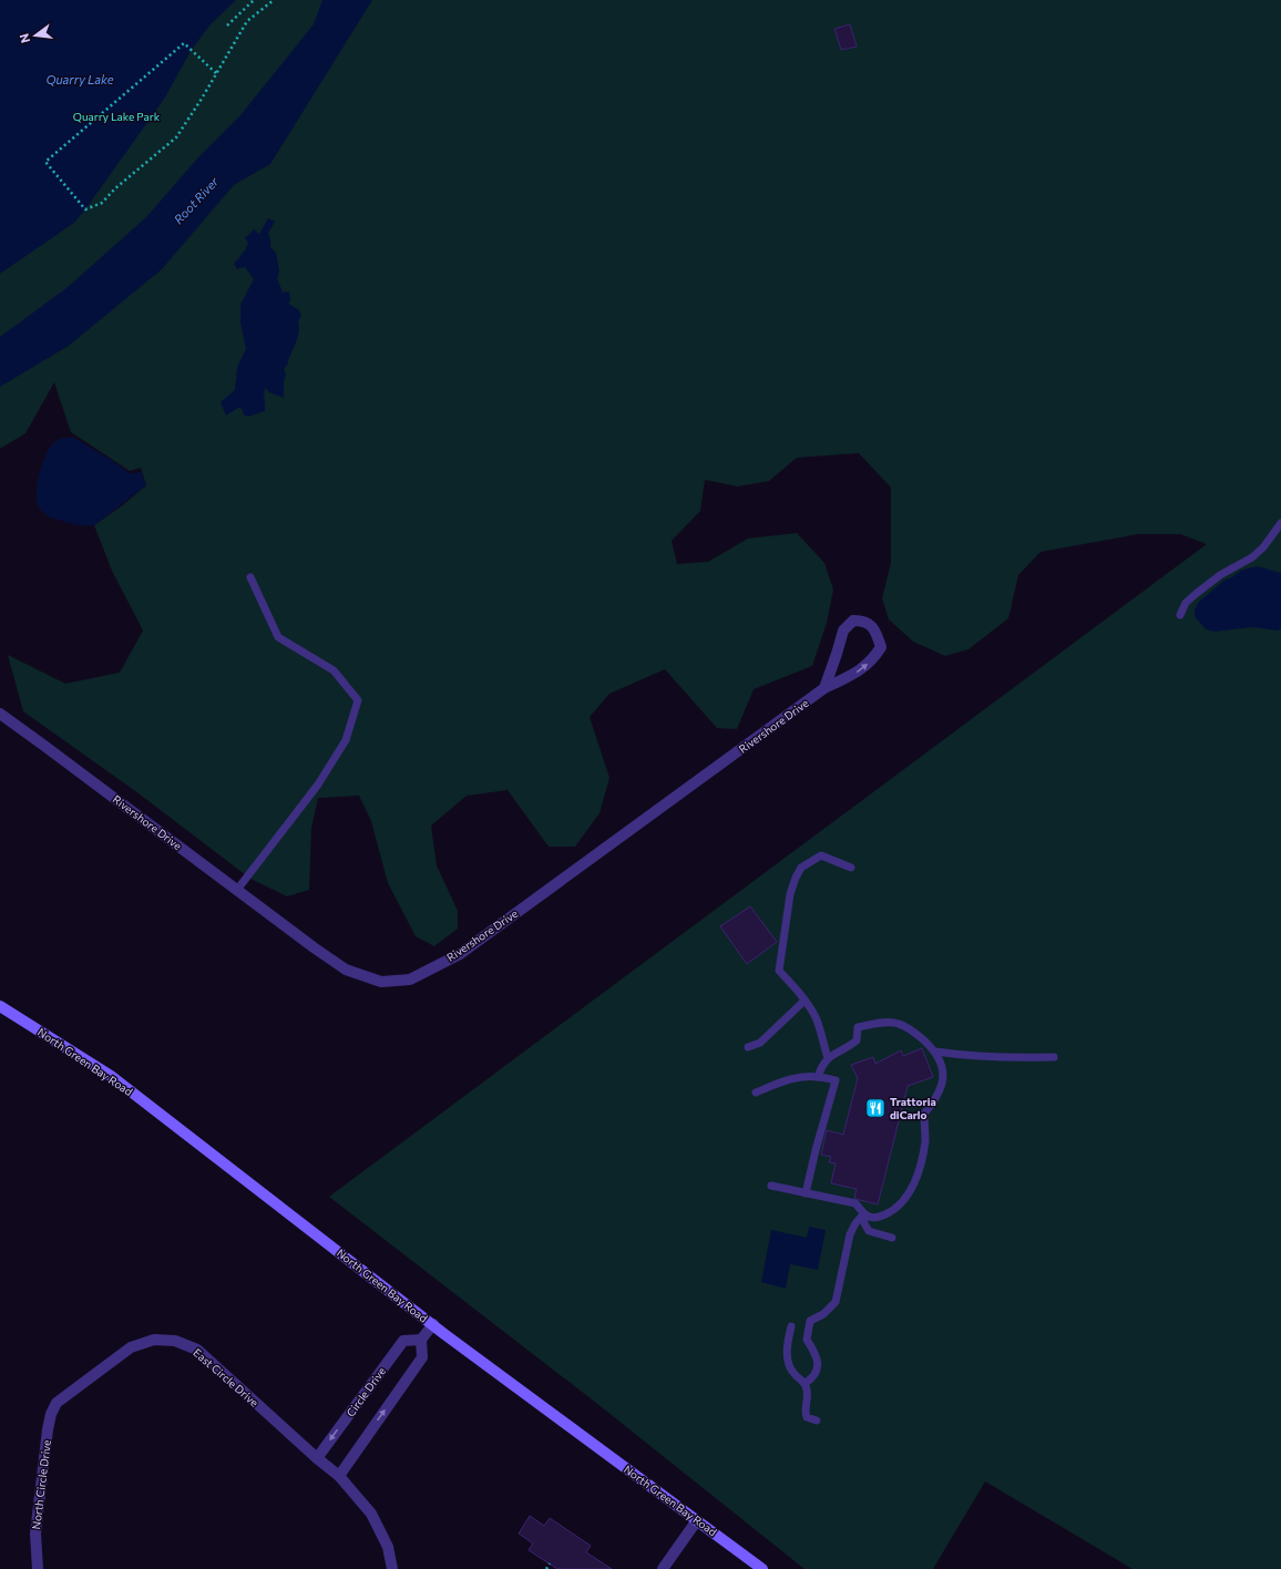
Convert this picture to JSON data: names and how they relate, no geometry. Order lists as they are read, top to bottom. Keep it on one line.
{"streets":{"street":["Rivershore Drive","North Green Bay Road","East Circle Drive","Circle Drive","North Circle Drive"]},"crossings":[["East Circle Drive","Circle Drive"],["East Circle Drive","North Circle Drive"]],"water":["Quarry Lake","Root River"],"parks":["Quarry Lake Park"],"places":{"restaurant":["Trattoria diCarlo"]},"north":"left"}
